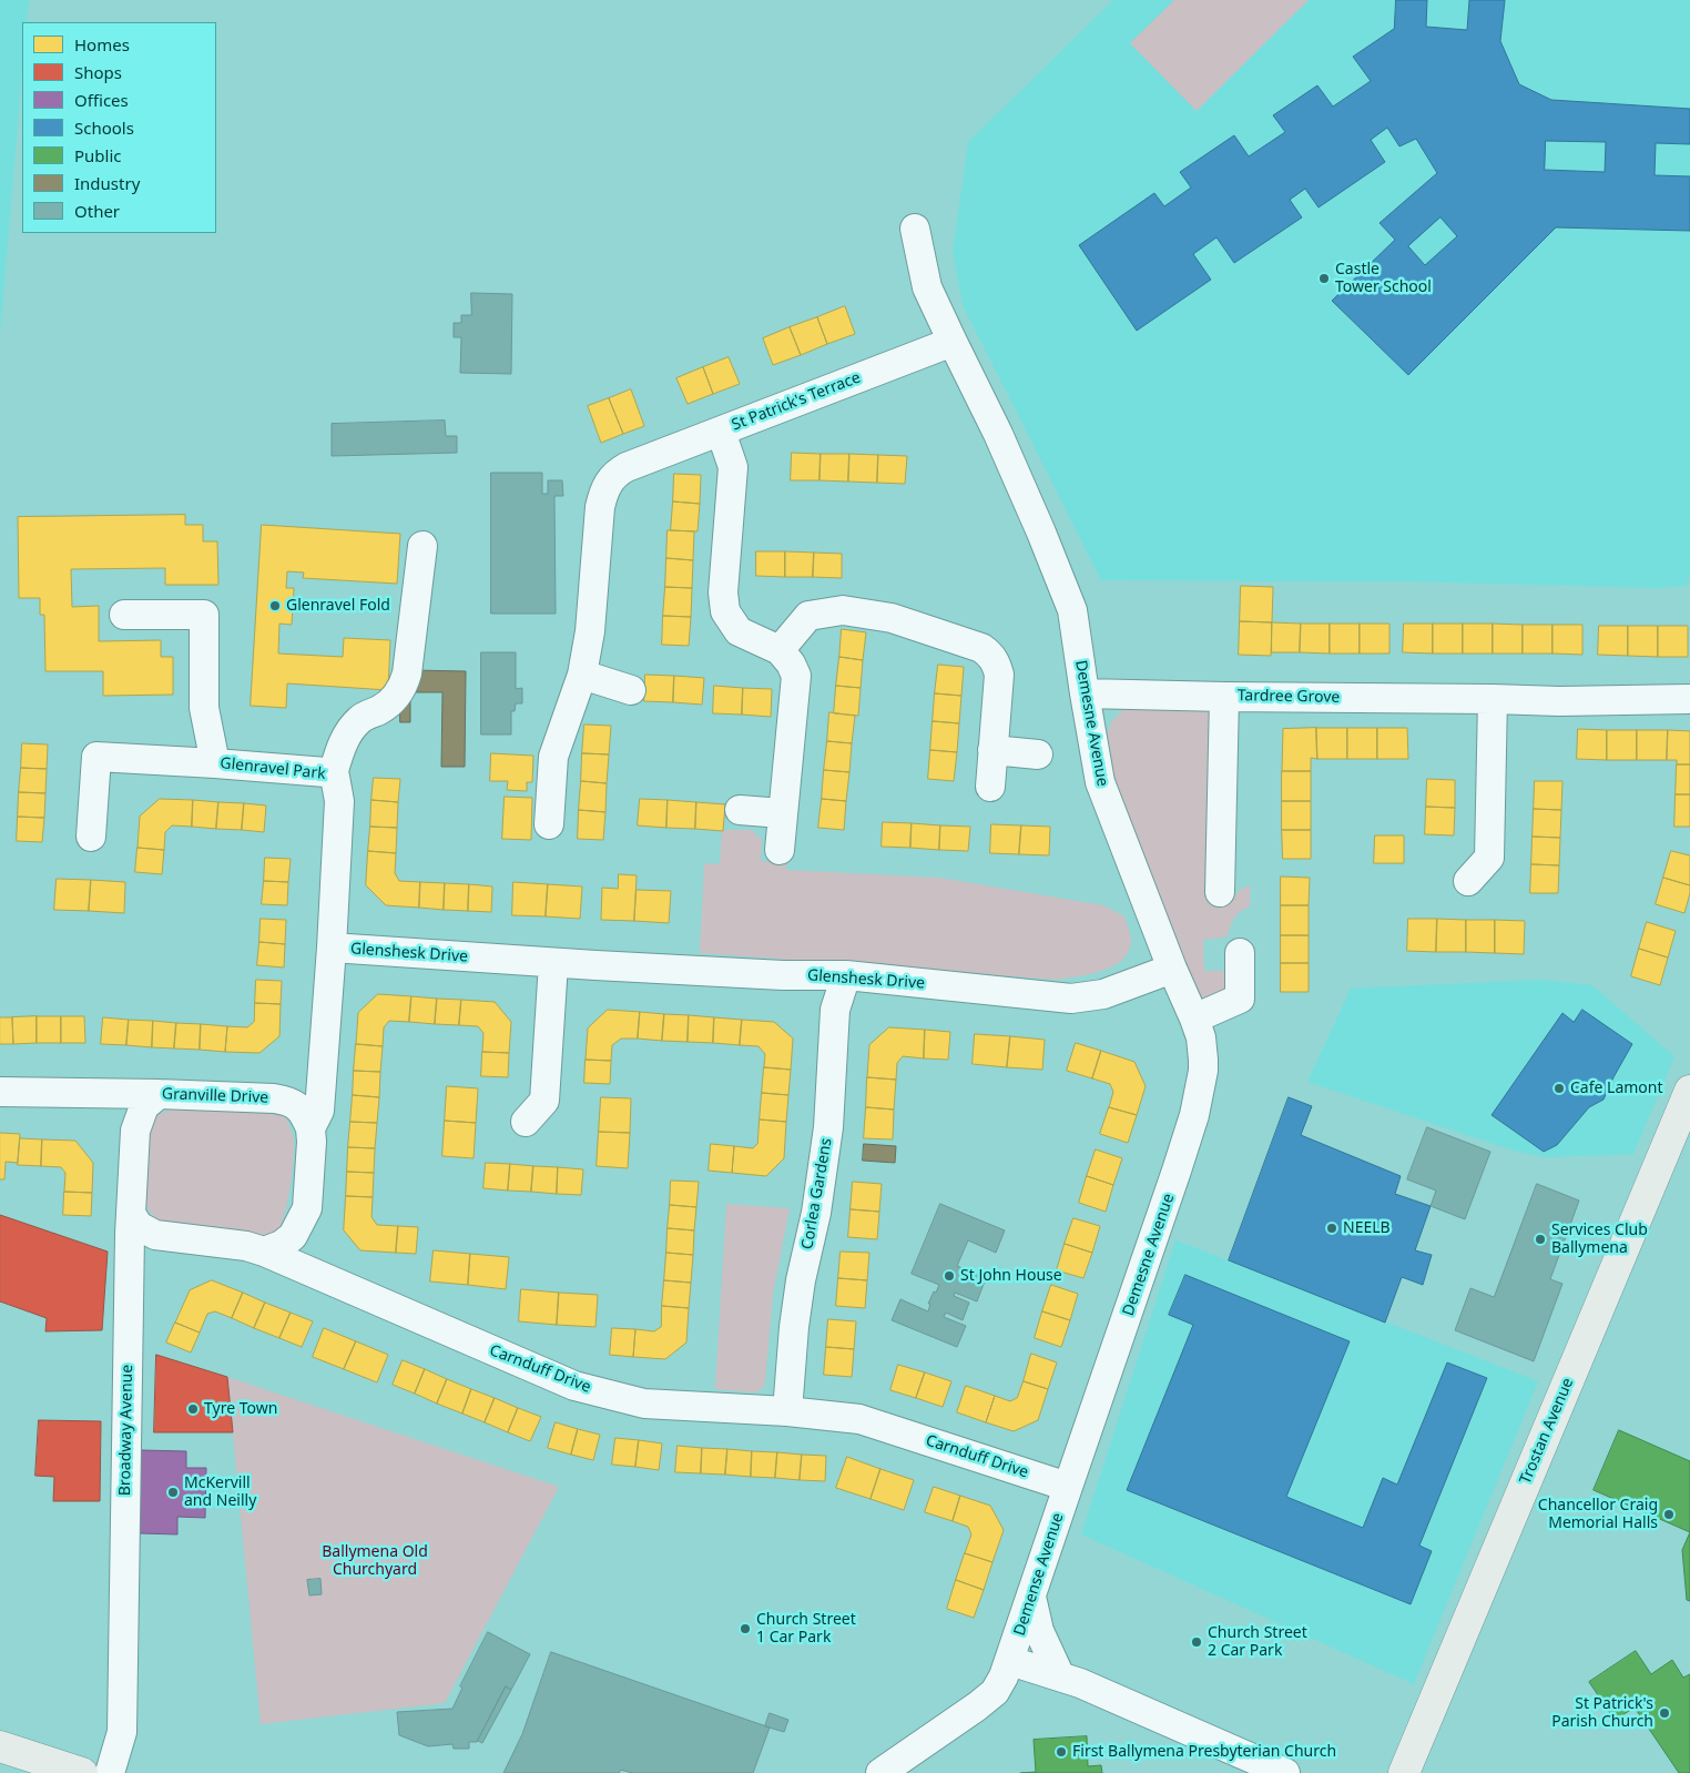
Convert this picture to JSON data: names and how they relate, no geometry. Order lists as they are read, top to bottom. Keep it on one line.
{"streets":{"street":["St Patrick's Terrace","Tardree Grove","Demesne Avenue","Glenravel Park","Glenshesk Drive","Granville Drive","Corlea Gardens","Carnduff Drive","Broadway Avenue","Trostan Avenue","Demense Avenue"]},"crossings":[["St Patrick's Terrace","Demesne Avenue"],["Tardree Grove","Demesne Avenue"],["Demesne Avenue","Glenshesk Drive"],["Demesne Avenue","Carnduff Drive"],["Demesne Avenue","Demense Avenue"],["Glenravel Park","Glenshesk Drive"],["Glenravel Park","Granville Drive"],["Glenravel Park","Carnduff Drive"],["Glenravel Park","Broadway Avenue"],["Glenshesk Drive","Corlea Gardens"],["Granville Drive","Carnduff Drive"],["Granville Drive","Broadway Avenue"],["Corlea Gardens","Carnduff Drive"],["Carnduff Drive","Broadway Avenue"],["Carnduff Drive","Demense Avenue"]],"parks":["Ballymena Old Churchyard"],"places":["Castle Tower School","Glenravel Fold","Cafe Lamont","NEELB","Services Club Ballymena","St John House","Tyre Town","McKervill and Neilly","Chancellor Craig Memorial Halls","Church Street 1 Car Park","Church Street 2 Car Park","St Patrick's Parish Church","First Ballymena Presbyterian Church"],"legend":["Homes","Shops","Offices","Schools","Public","Industry","Other"]}
